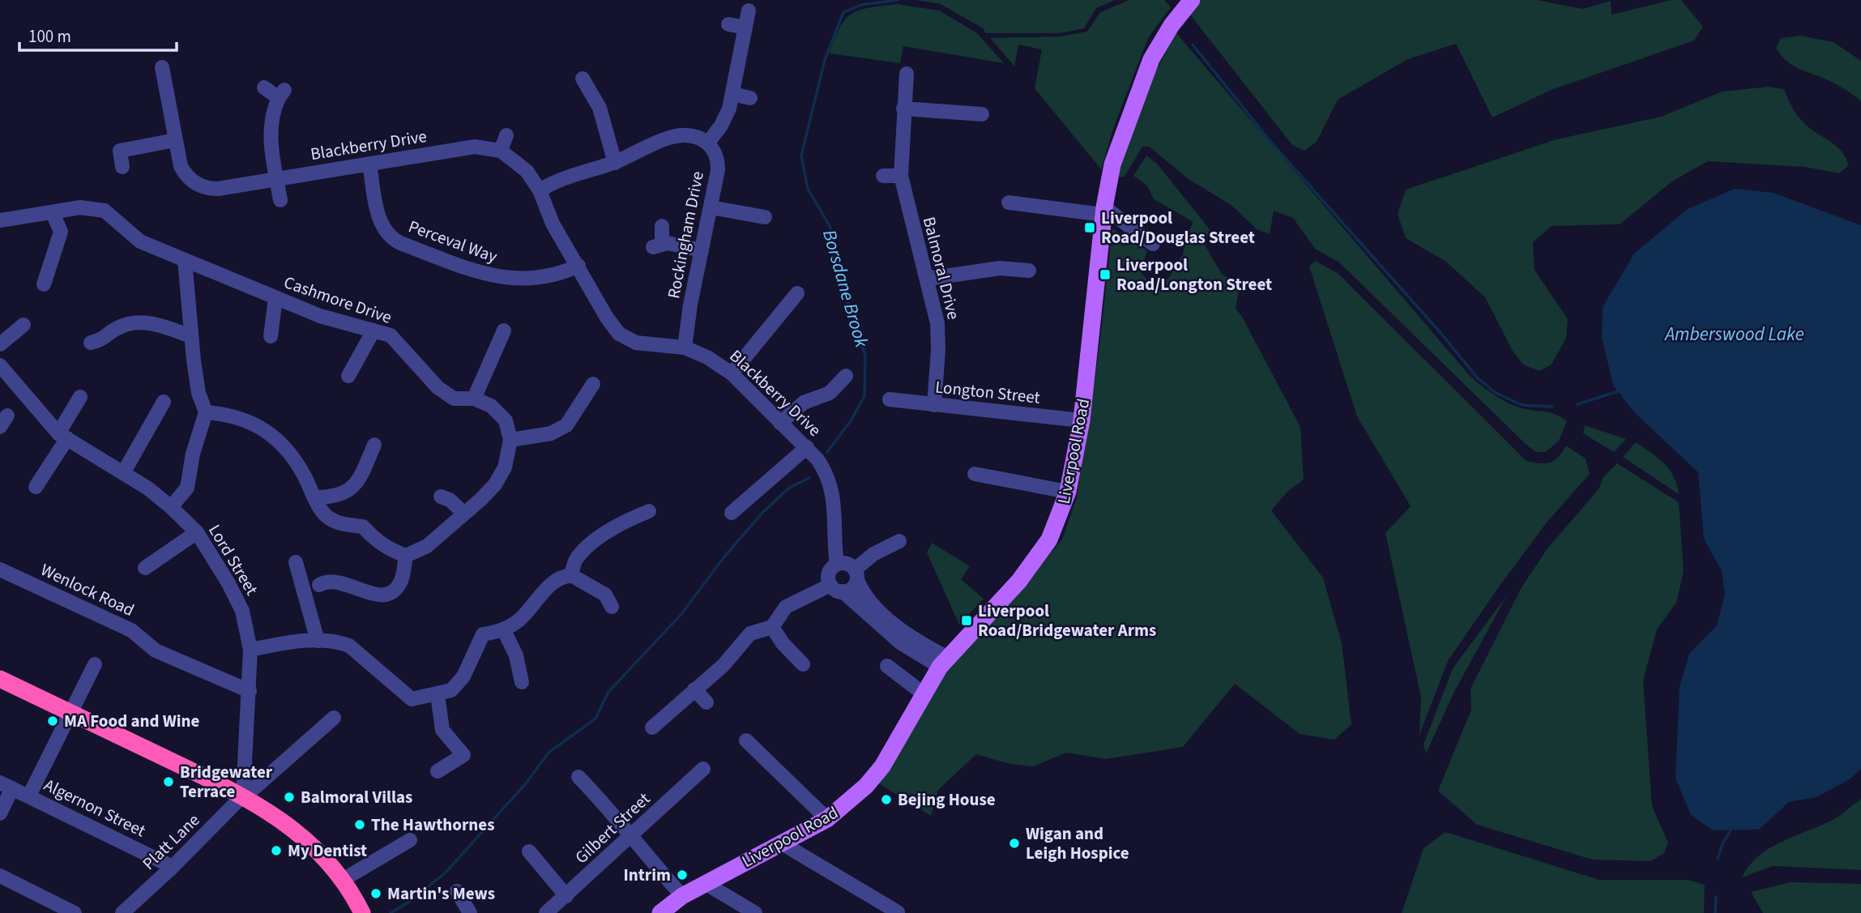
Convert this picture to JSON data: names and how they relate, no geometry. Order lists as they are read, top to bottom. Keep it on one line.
{"streets":{"main road":["Liverpool Road"],"street":["Blackberry Drive","Rockingham Drive","Perceval Way","Balmoral Drive","Cashmore Drive","Longton Street","Lord Street","Wenlock Road","Algernon Street","Gilbert Street","Platt Lane"]},"crossings":[["Blackberry Drive","Rockingham Drive"],["Blackberry Drive","Perceval Way"],["Balmoral Drive","Longton Street"],["Longton Street","Liverpool Road"],["Lord Street","Wenlock Road"],["Lord Street","Platt Lane"],["Algernon Street","Platt Lane"]],"water":["Borsdane Brook","Amberswood Lake"],"places":{"transit":["Liverpool Road/Douglas Street","Liverpool Road/Longton Street","Liverpool Road/Bridgewater Arms"],"other":["MA Food and Wine","Bridgewater Terrace","Balmoral Villas","Bejing House","The Hawthornes","Wigan and Leigh Hospice","My Dentist","Intrim","Martin's Mews"]},"scale_bar":"100 m"}
